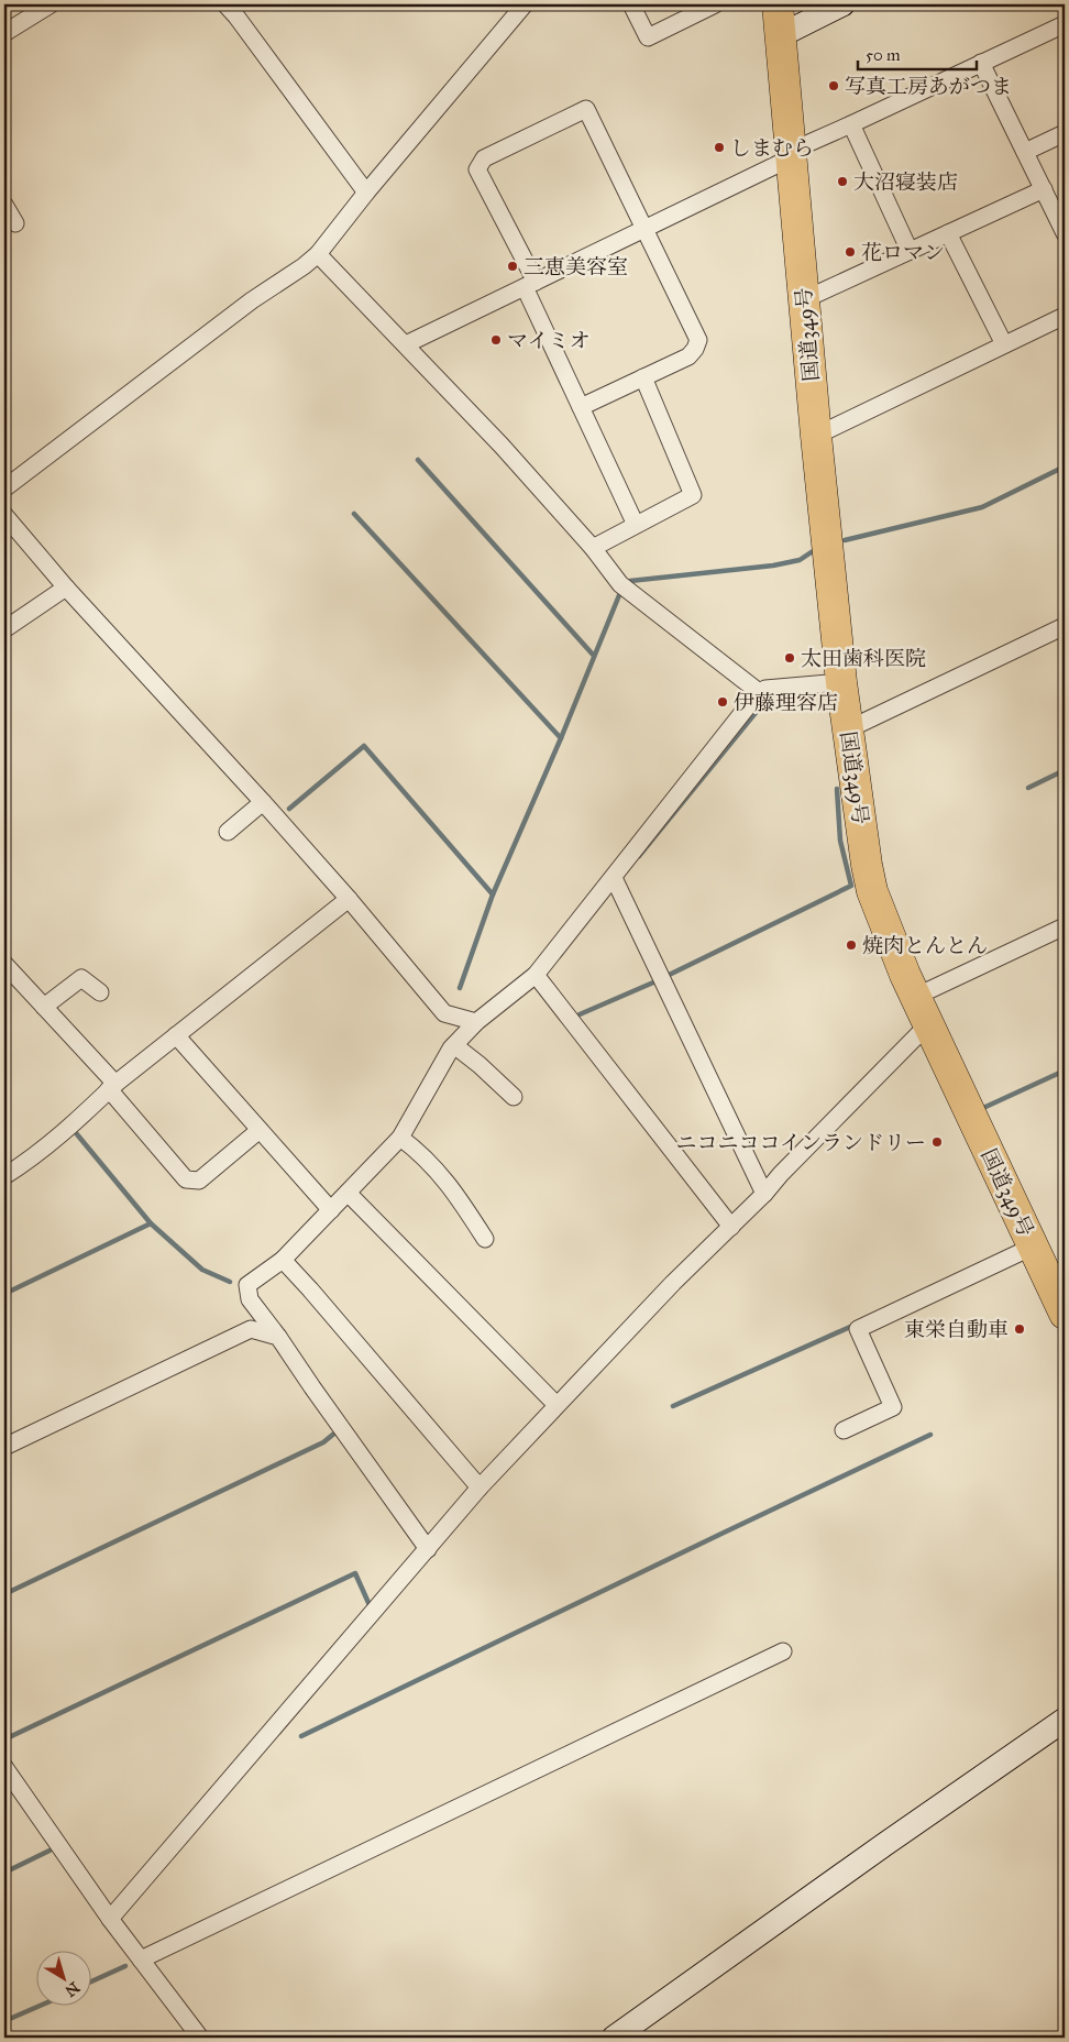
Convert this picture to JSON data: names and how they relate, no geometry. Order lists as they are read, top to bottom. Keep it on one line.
{"streets":{"highway":["国道349号"]},"places":["写真工房あがつま","しまむら","大沼寝装店","花ロマン","三恵美容室","マイミオ","太田歯科医院","伊藤理容店","焼肉とんとん","ニコニココインランドリー","東栄自動車"],"scale_bar":"50 m","north":"bottom right"}
